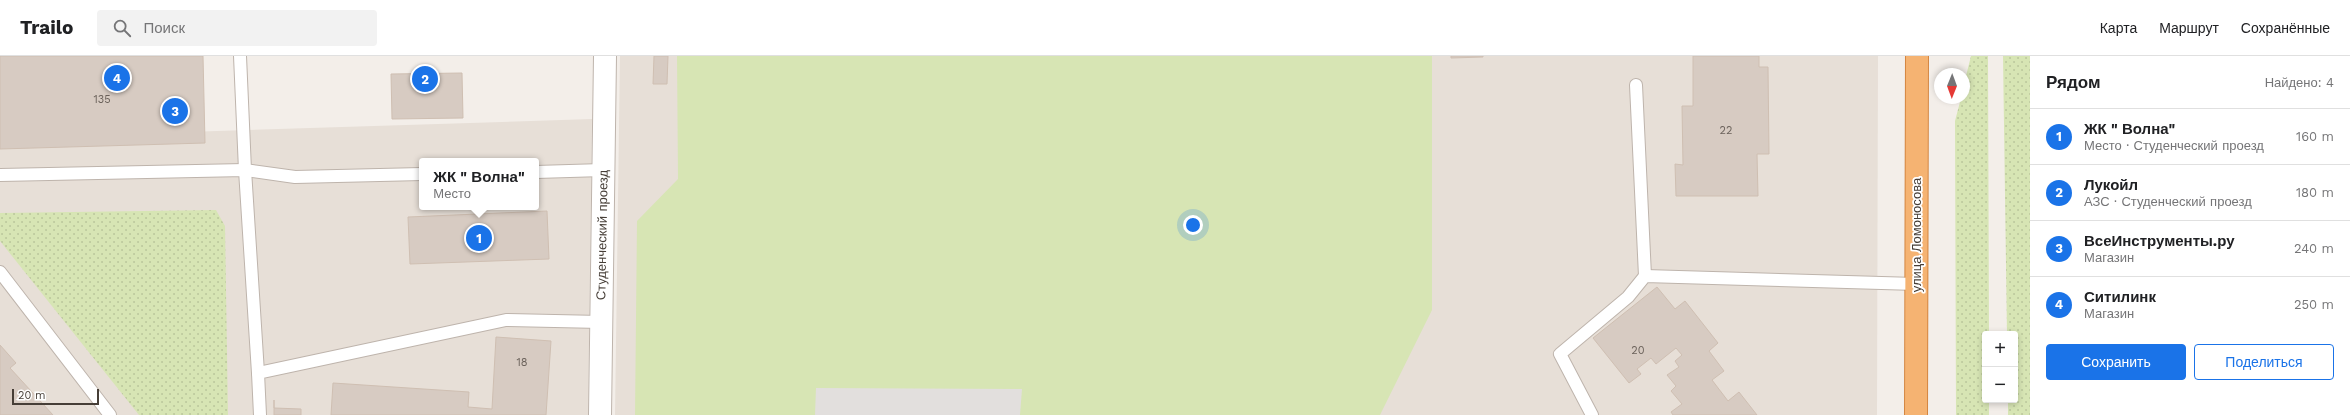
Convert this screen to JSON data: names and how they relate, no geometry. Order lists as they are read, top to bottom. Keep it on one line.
{"streets":{"highway":["улица Ломоносова"],"street":["Студенческий проезд"]},"house_numbers":["135","22","20","18"],"scale_bar":"20 m","north":"bottom","page":{"header":"Trailo","search":"Поиск","nav":["Карта","Маршрут","Сохранённые"],"heading":["Рядом","Найдено: 4"],"pins":["4","2","3","1"],"list":[{"mark":"1","name":"ЖК \" Волна\"","note":"Место · Студенческий проезд","value":"160 m"},{"mark":"2","name":"Лукойл","note":"АЗС · Студенческий проезд","value":"180 m"},{"mark":"3","name":"ВсеИнструменты.ру","note":"Магазин","value":"240 m"},{"mark":"4","name":"Ситилинк","note":"Магазин","value":"250 m"}],"popup":["ЖК \" Волна\"","Место"],"map_buttons":["+","−"],"buttons":["Сохранить","Поделиться"],"scale":"20 m"}}
